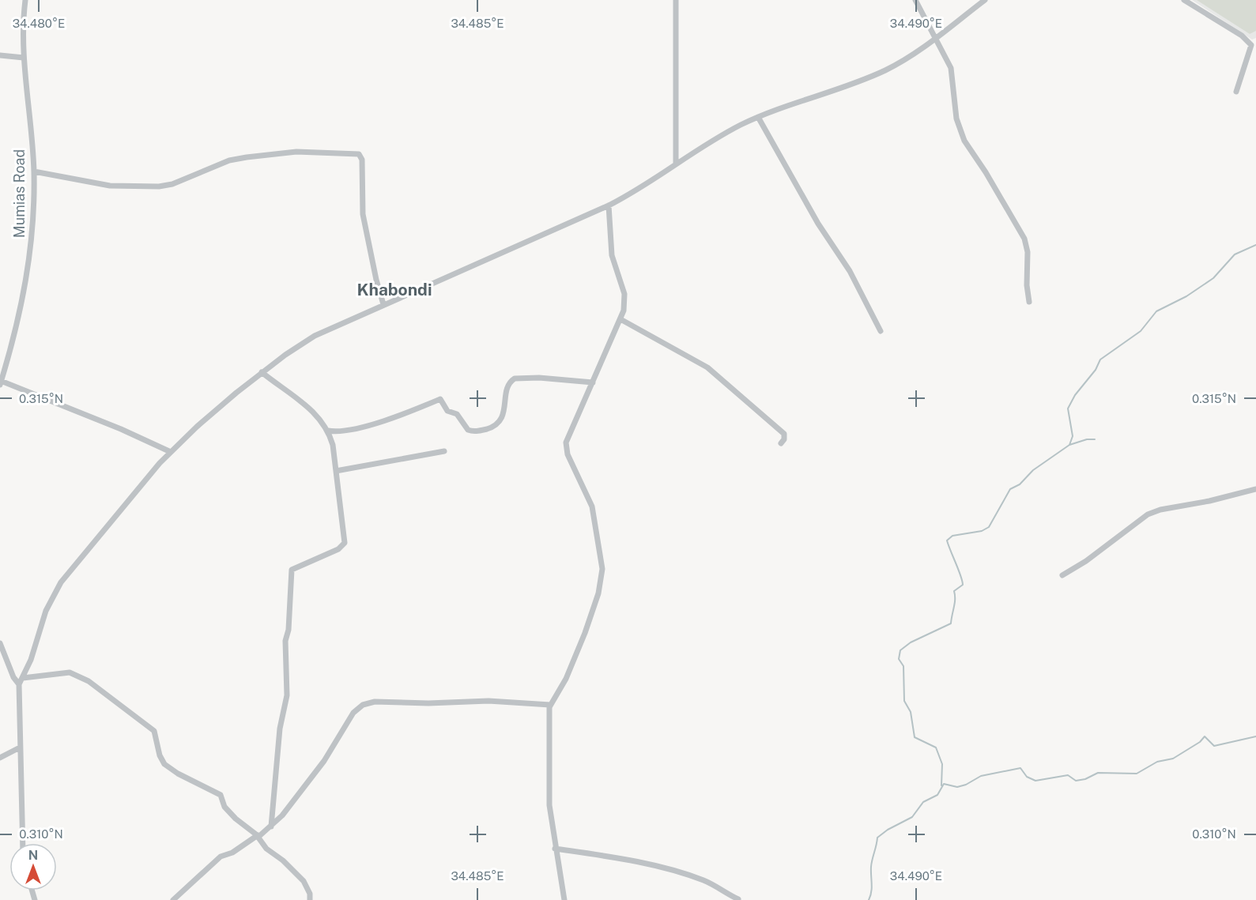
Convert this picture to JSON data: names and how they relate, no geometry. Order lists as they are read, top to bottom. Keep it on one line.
{"streets":{"street":["Mumias Road"]},"districts":["Khabondi"],"north":"top","coordinates":["34.480°E","34.485°E","34.490°E","0.315°N","0.310°N"]}
